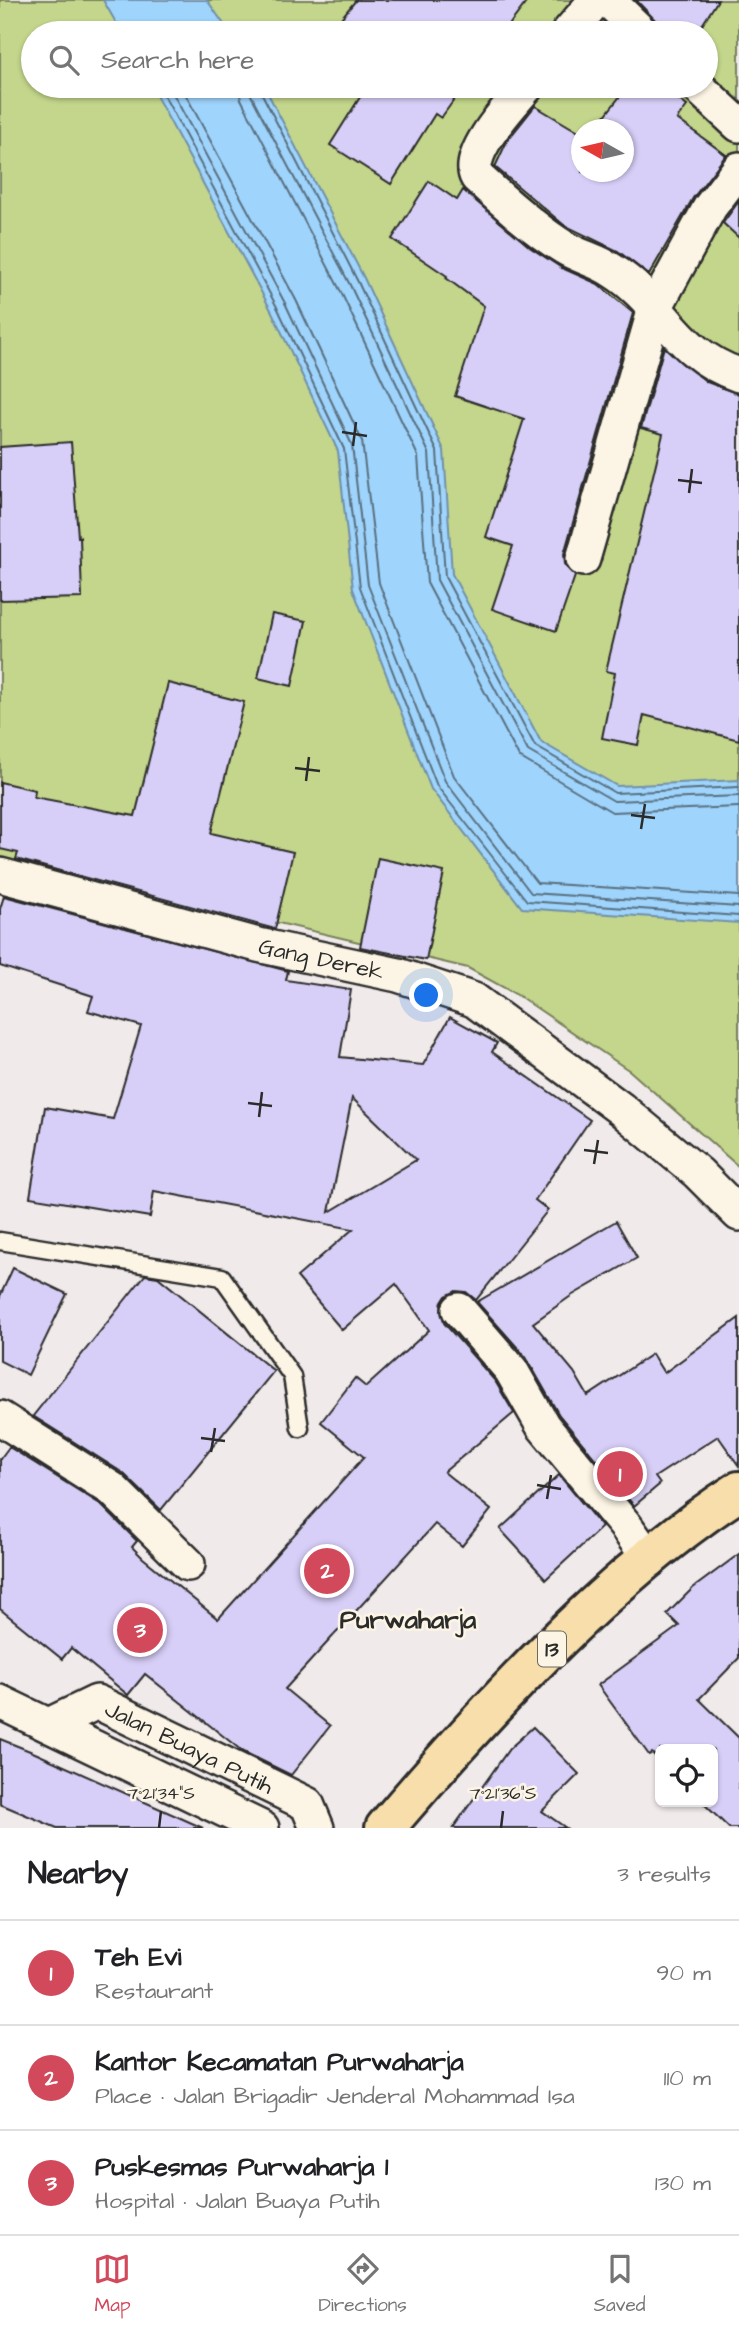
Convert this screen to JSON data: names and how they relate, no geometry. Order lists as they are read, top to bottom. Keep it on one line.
{"streets":{"highway":["13"],"street":["Gang Derek","Jalan Buaya Putih"]},"districts":["Purwaharja"],"north":"left","page":{"search":"Search here","pins":["1","2","3"],"heading":["Nearby","3 results"],"list":[{"mark":"1","name":"Teh Evi","note":"Restaurant","value":"90 m"},{"mark":"2","name":"Kantor Kecamatan Purwaharja","note":"Place · Jalan Brigadir Jenderal Mohammad Isa","value":"110 m"},{"mark":"3","name":"Puskesmas Purwaharja 1","note":"Hospital · Jalan Buaya Putih","value":"130 m"}],"nav":["Map","Directions","Saved"]},"coordinates":["7°21'34\"S","7°21'36\"S"]}
